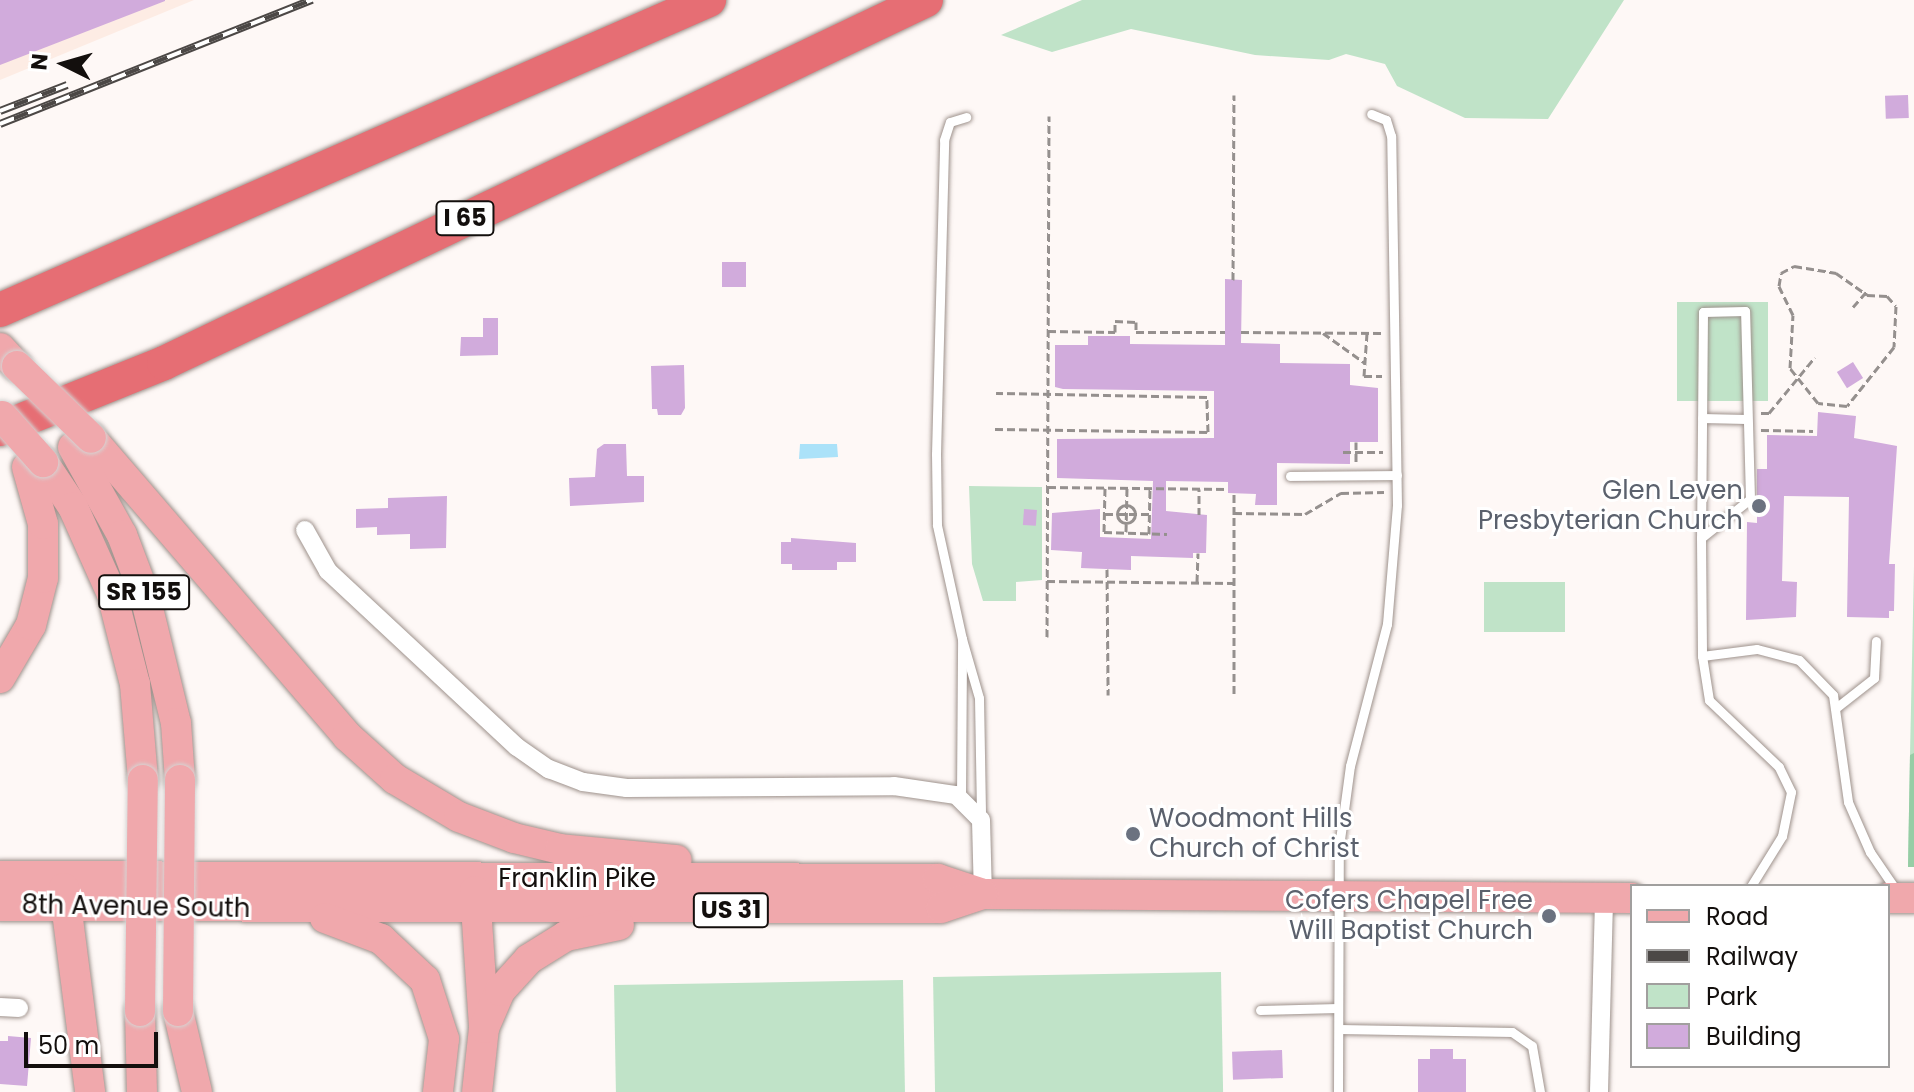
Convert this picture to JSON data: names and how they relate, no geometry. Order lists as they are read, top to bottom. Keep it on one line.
{"streets":{"highway":["I 65"],"main road":["SR 155","Franklin Pike","8th Avenue South","US 31"]},"crossings":[["Franklin Pike","8th Avenue South"]],"places":["Glen Leven Presbyterian Church","Woodmont Hills Church of Christ","Cofers Chapel Free Will Baptist Church"],"legend":["Road","Railway","Park","Building"],"scale_bar":"50 m","north":"left"}
